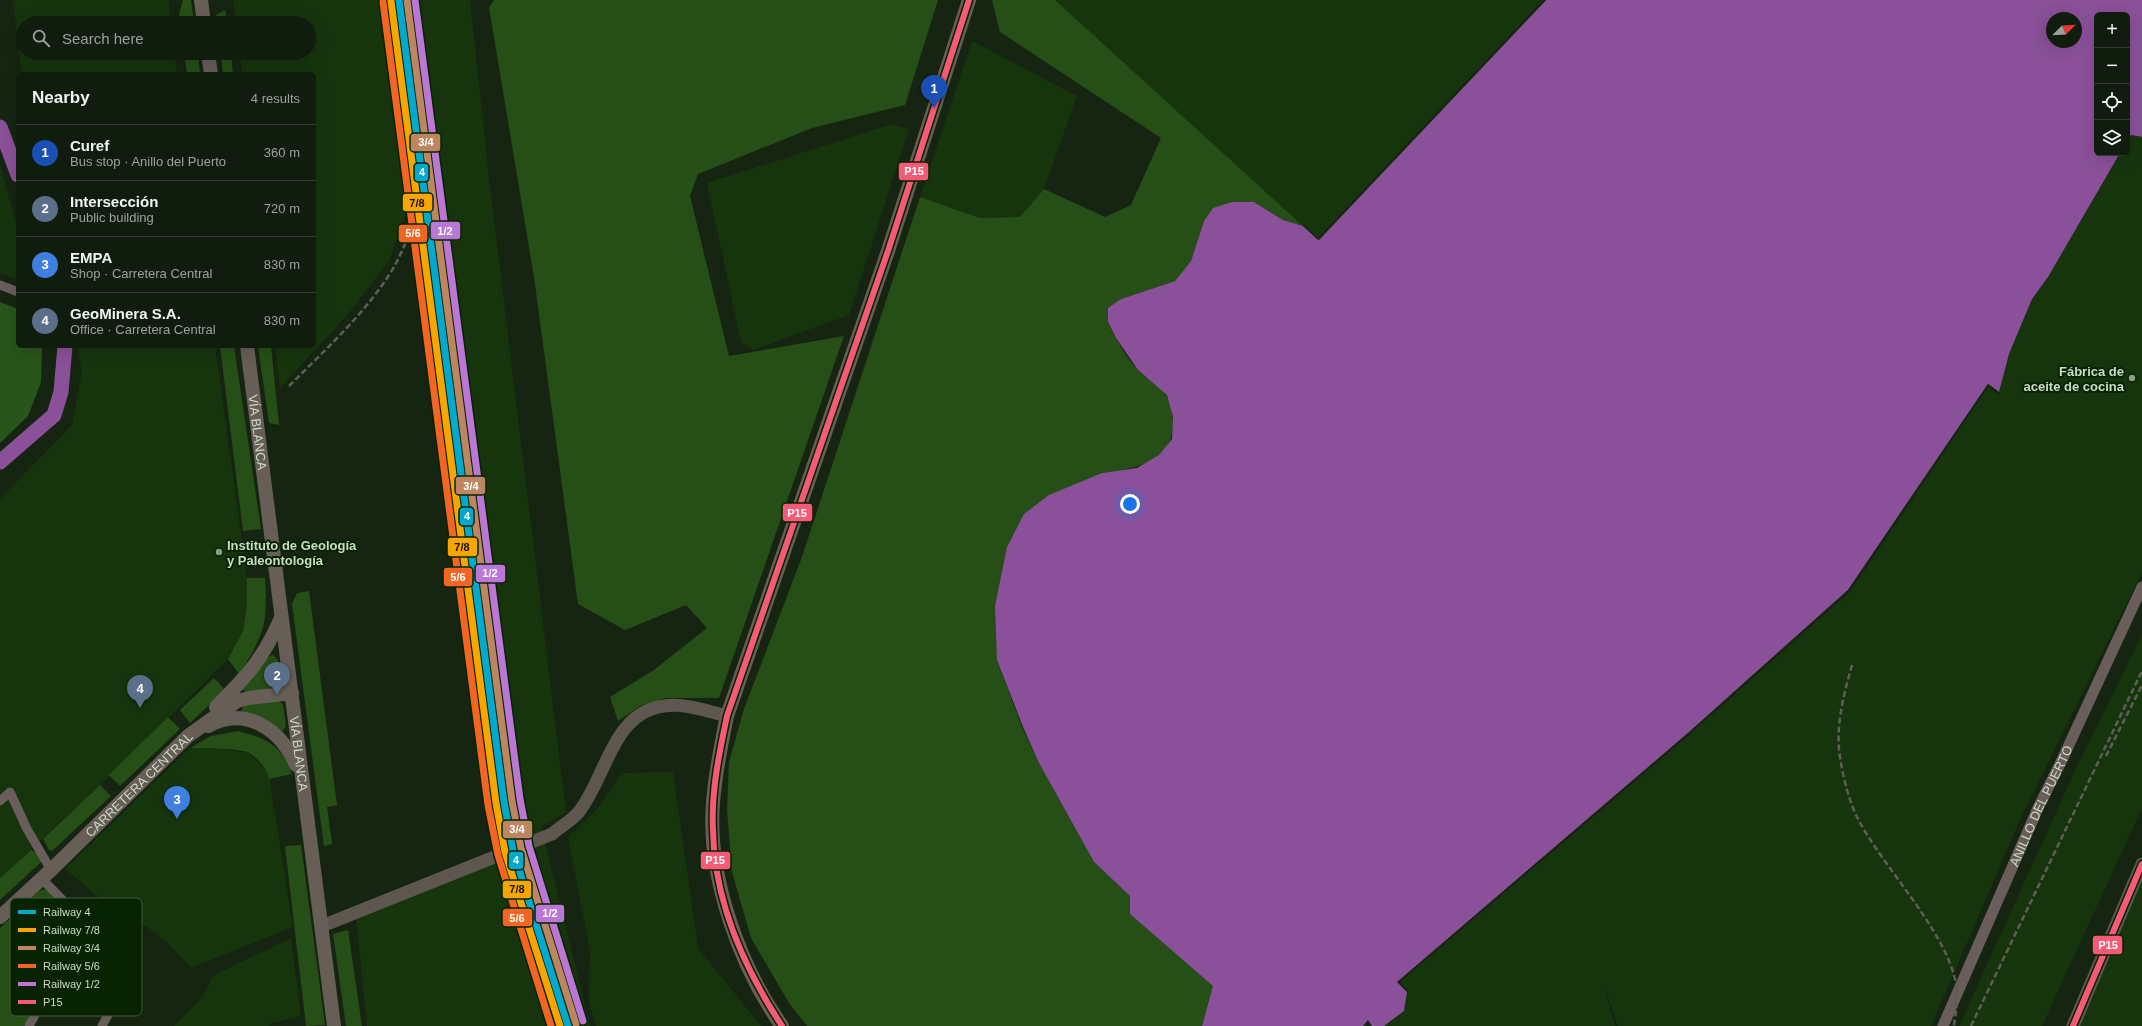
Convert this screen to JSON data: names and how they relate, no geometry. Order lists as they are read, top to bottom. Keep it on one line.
{"streets":{"main road":["VÍA BLANCA","CARRETERA CENTRAL"],"street":["ANILLO DEL PUERTO"]},"crossings":[["VÍA BLANCA","CARRETERA CENTRAL"]],"places":["Fábrica de aceite de cocina","Instituto de Geología y Paleontología"],"lines":["rail line 4","rail line 3/4","rail line 1/2","transit line P15","rail line 7/8","rail line 5/6"],"legend":["Railway 4","Railway 7/8","Railway 3/4","Railway 5/6","Railway 1/2","P15"],"north":"top right","page":{"map_buttons":["+","−"],"search":"Search here","heading":["Nearby","4 results"],"pins":["1","2","4","3"],"list":[{"mark":"1","name":"Curef","note":"Bus stop · Anillo del Puerto","value":"360 m"},{"mark":"2","name":"Intersección","note":"Public building","value":"720 m"},{"mark":"3","name":"EMPA","note":"Shop · Carretera Central","value":"830 m"},{"mark":"4","name":"GeoMinera S.A.","note":"Office · Carretera Central","value":"830 m"}]}}
